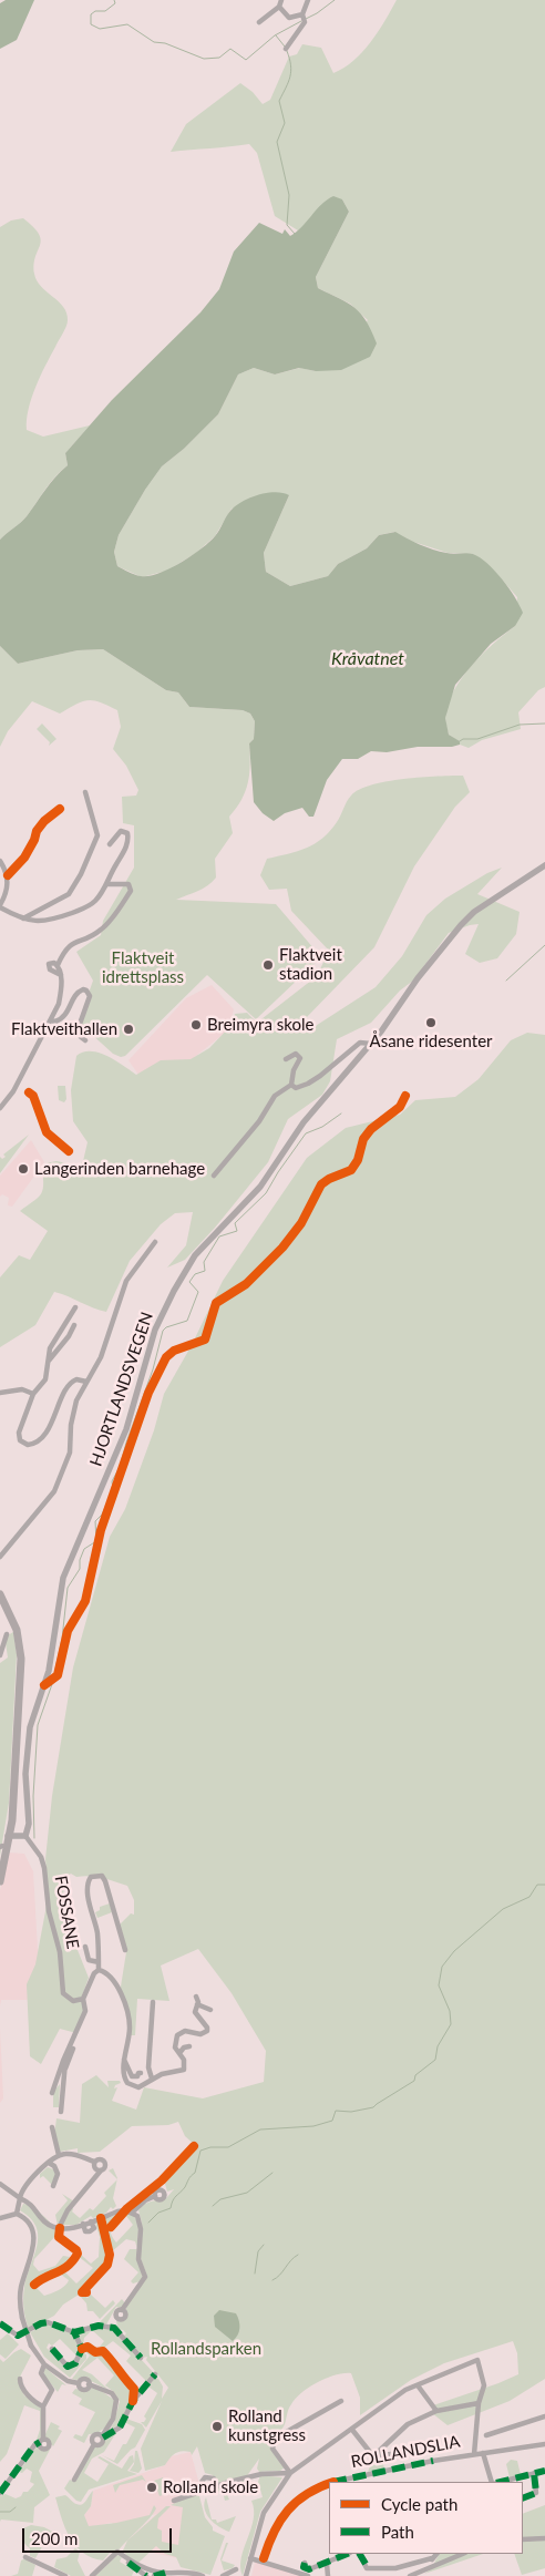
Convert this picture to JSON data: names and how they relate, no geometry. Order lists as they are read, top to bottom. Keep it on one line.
{"streets":{"street":["HJORTLANDSVEGEN","FOSSANE","ROLLANDSLIA"]},"crossings":[["HJORTLANDSVEGEN","FOSSANE"]],"water":["Kråvatnet"],"parks":["Flaktveit idrettsplass","Rollandsparken"],"places":["Flaktveit stadion","Åsane ridesenter","Breimyra skole","Flaktveithallen","Langerinden barnehage","Rolland kunstgress","Rolland skole"],"legend":["Cycle path","Path"],"scale_bar":"200 m"}
